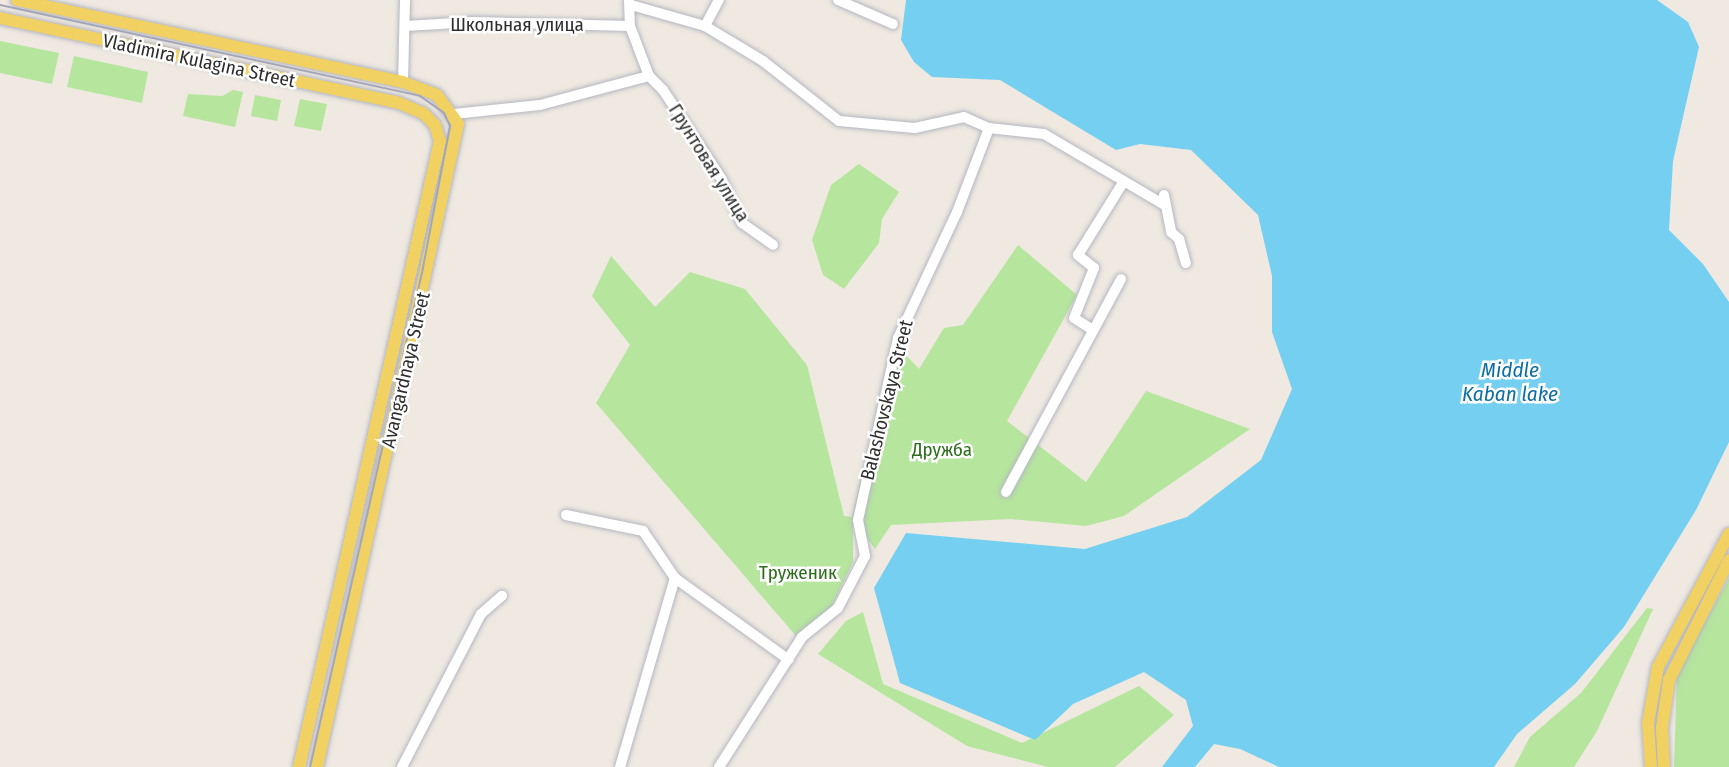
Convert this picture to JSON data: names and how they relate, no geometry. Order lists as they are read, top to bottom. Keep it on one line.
{"streets":{"main road":["Vladimira Kulagina Street","Avangardnaya Street"],"street":["Школьная улица","Грунтовая улица","Balashovskaya Street"]},"crossings":[["Школьная улица","Грунтовая улица"],["Vladimira Kulagina Street","Avangardnaya Street"]],"water":["Middle Kaban lake"],"parks":["Дружба","Труженик"]}
